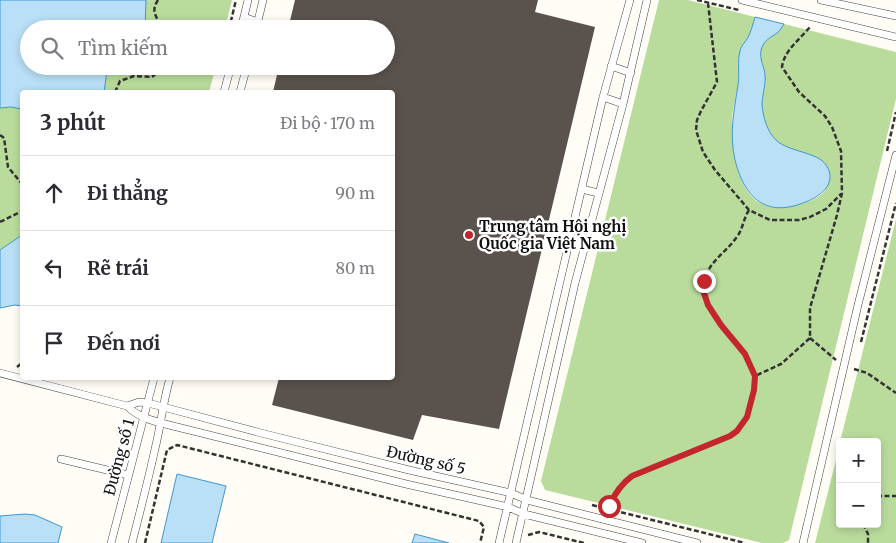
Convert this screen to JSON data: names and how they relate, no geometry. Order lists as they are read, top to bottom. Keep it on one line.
{"streets":{"lane":["Đường số 1","Đường số 5"]},"crossings":[["Đường số 1","Đường số 5"]],"places":["Trung tâm Hội nghị Quốc gia Việt Nam"],"page":{"search":"Tìm kiếm","heading":["3 phút","Đi bộ · 170 m"],"list":[["Đi thẳng","90 m"],["Rẽ trái","80 m"],"Đến nơi"],"map_buttons":["+","−"]}}
